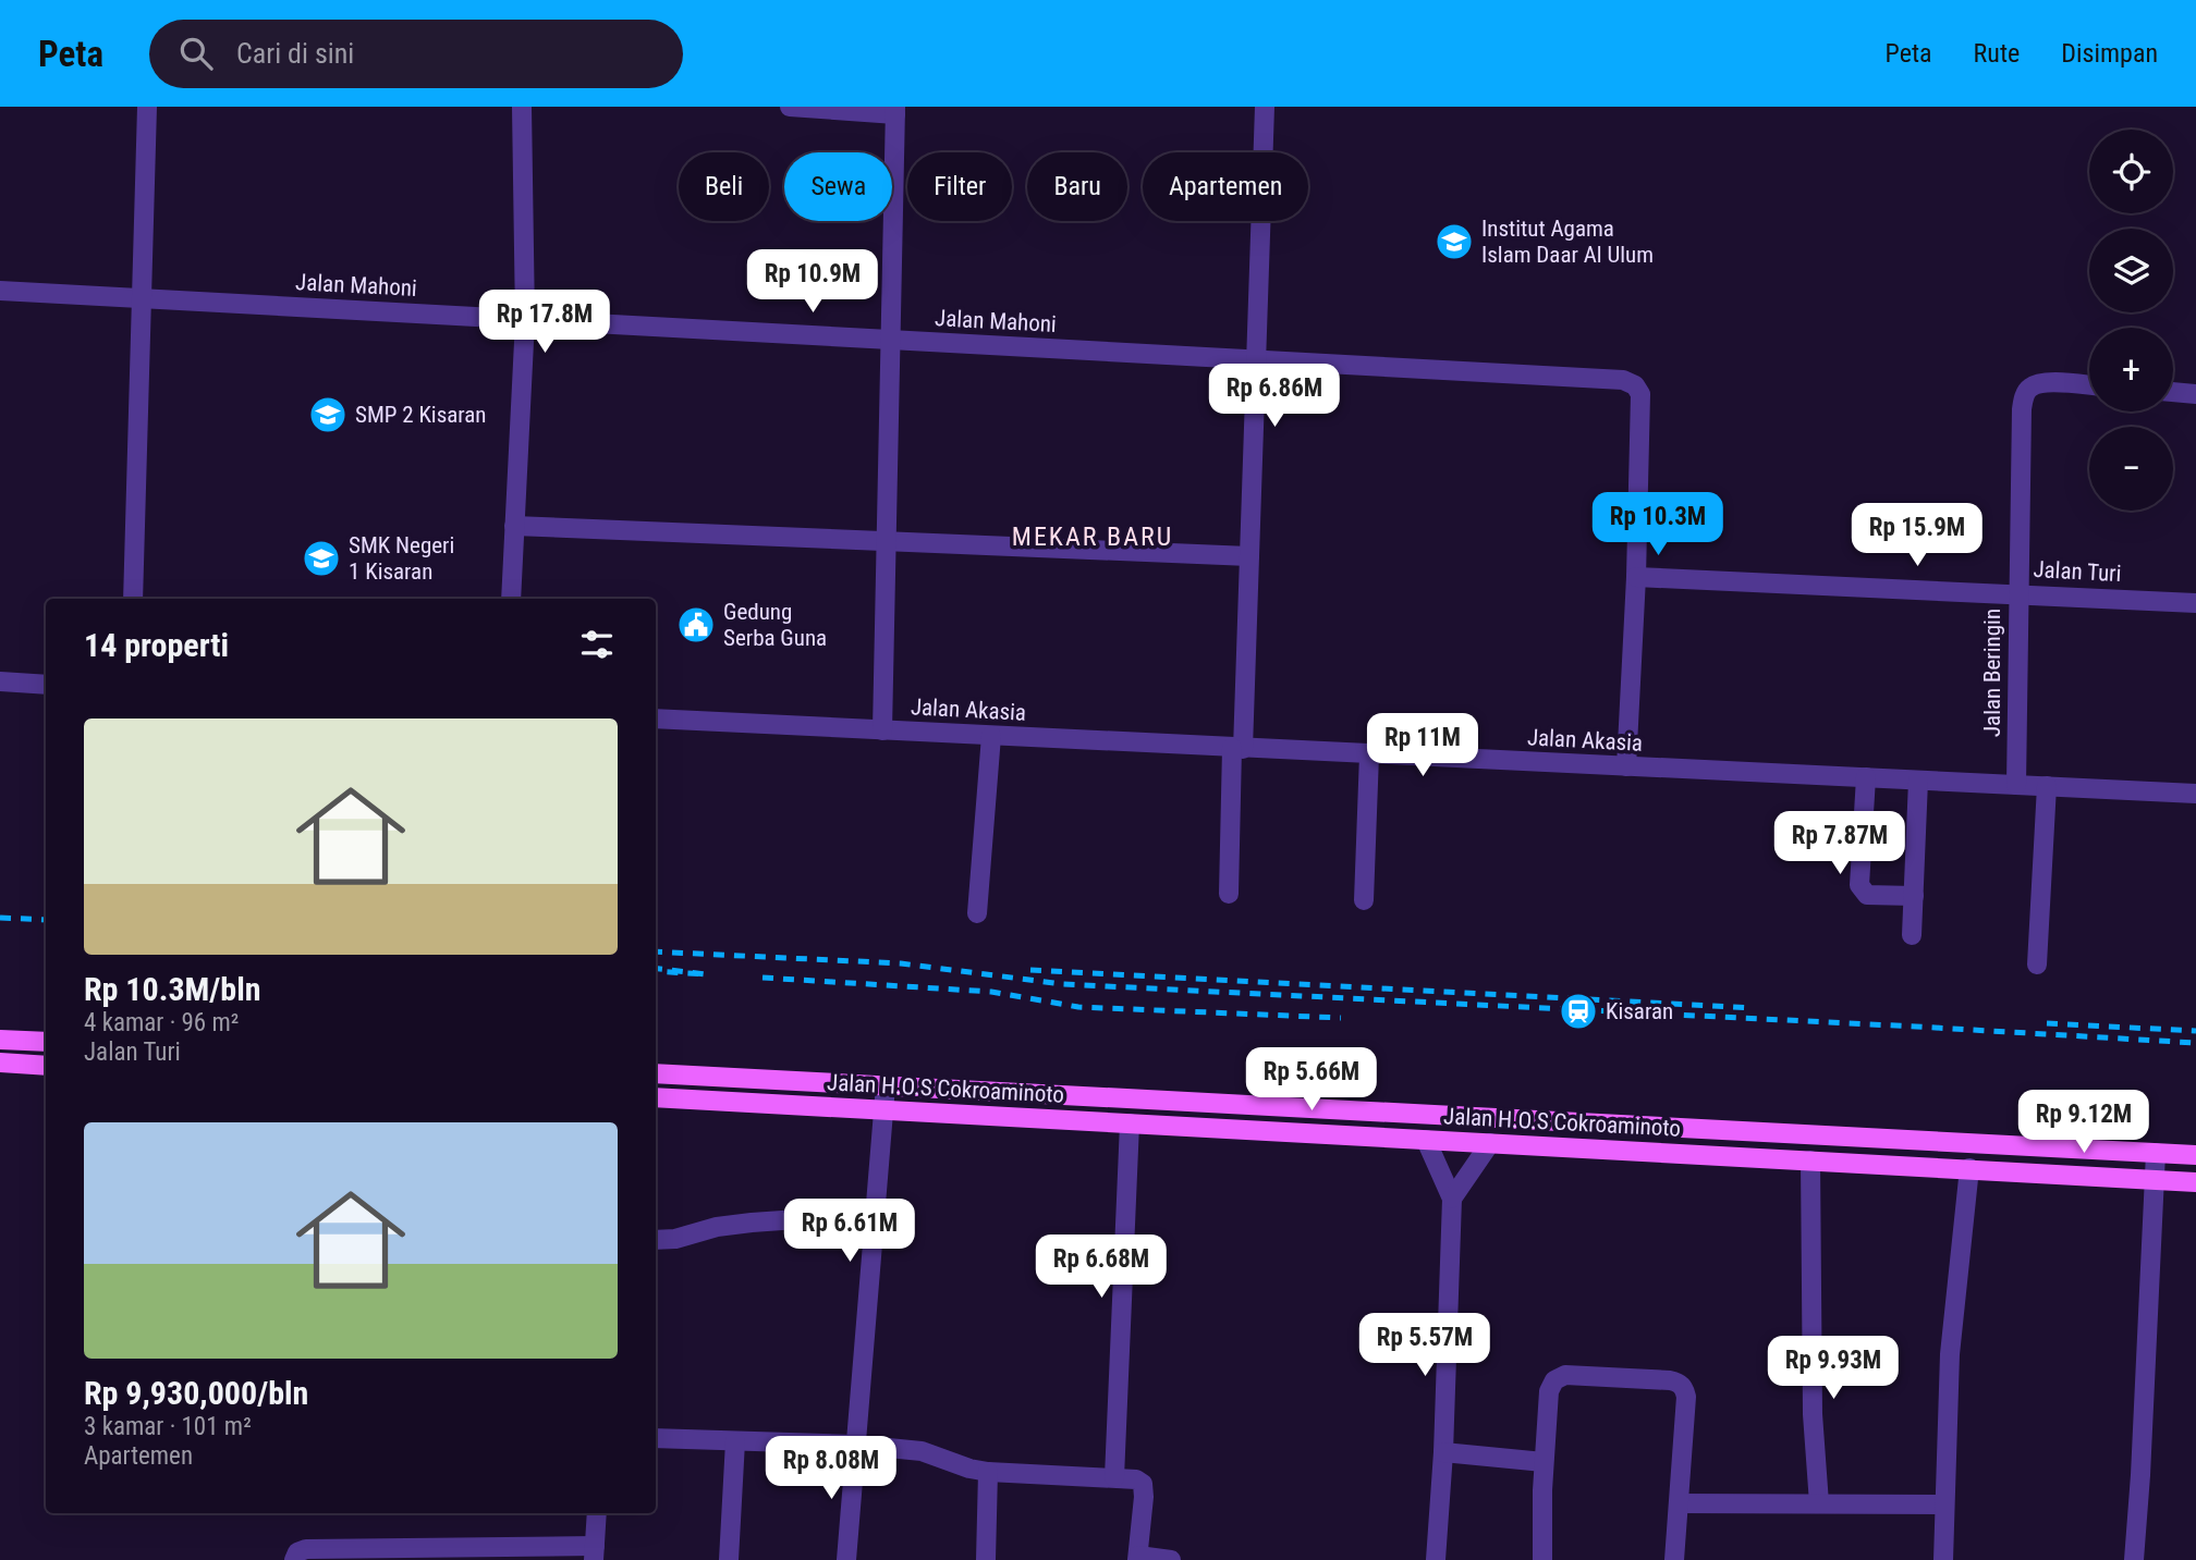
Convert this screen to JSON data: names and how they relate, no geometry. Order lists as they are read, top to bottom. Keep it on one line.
{"streets":{"main road":["Jalan H.O.S Cokroaminoto"],"street":["Jalan Mahoni","Jalan Turi","Jalan Beringin","Jalan Akasia"]},"crossings":[["Jalan Mahoni","Jalan Turi"],["Jalan Turi","Jalan Beringin"],["Jalan Beringin","Jalan Akasia"]],"districts":["MEKAR BARU"],"places":{"school or university":["Institut Agama Islam Daar Al Ulum","SMP 2 Kisaran","SMK Negeri 1 Kisaran"],"public building":["Gedung Serba Guna"],"station":["Kisaran"]},"page":{"header":"Peta","search":"Cari di sini","nav":["Peta","Rute","Disimpan"],"map_buttons":["+","−"],"chip":["Beli","Sewa","Filter","Baru","Apartemen"],"price":["Rp 10.9M","Rp 17.8M","Rp 6.86M","Rp 10.3M","Rp 15.9M","Rp 11M","Rp 7.87M","Rp 5.66M","Rp 9.12M","Rp 6.61M","Rp 6.68M","Rp 5.57M","Rp 9.93M","Rp 8.08M"],"heading":"14 properti","list":[{"name":"Rp 10.3M/bln","note":"4 kamar · 96 m² · Jalan Turi"},{"name":"Rp 9,930,000/bln","note":"3 kamar · 101 m² · Apartemen"}]}}
